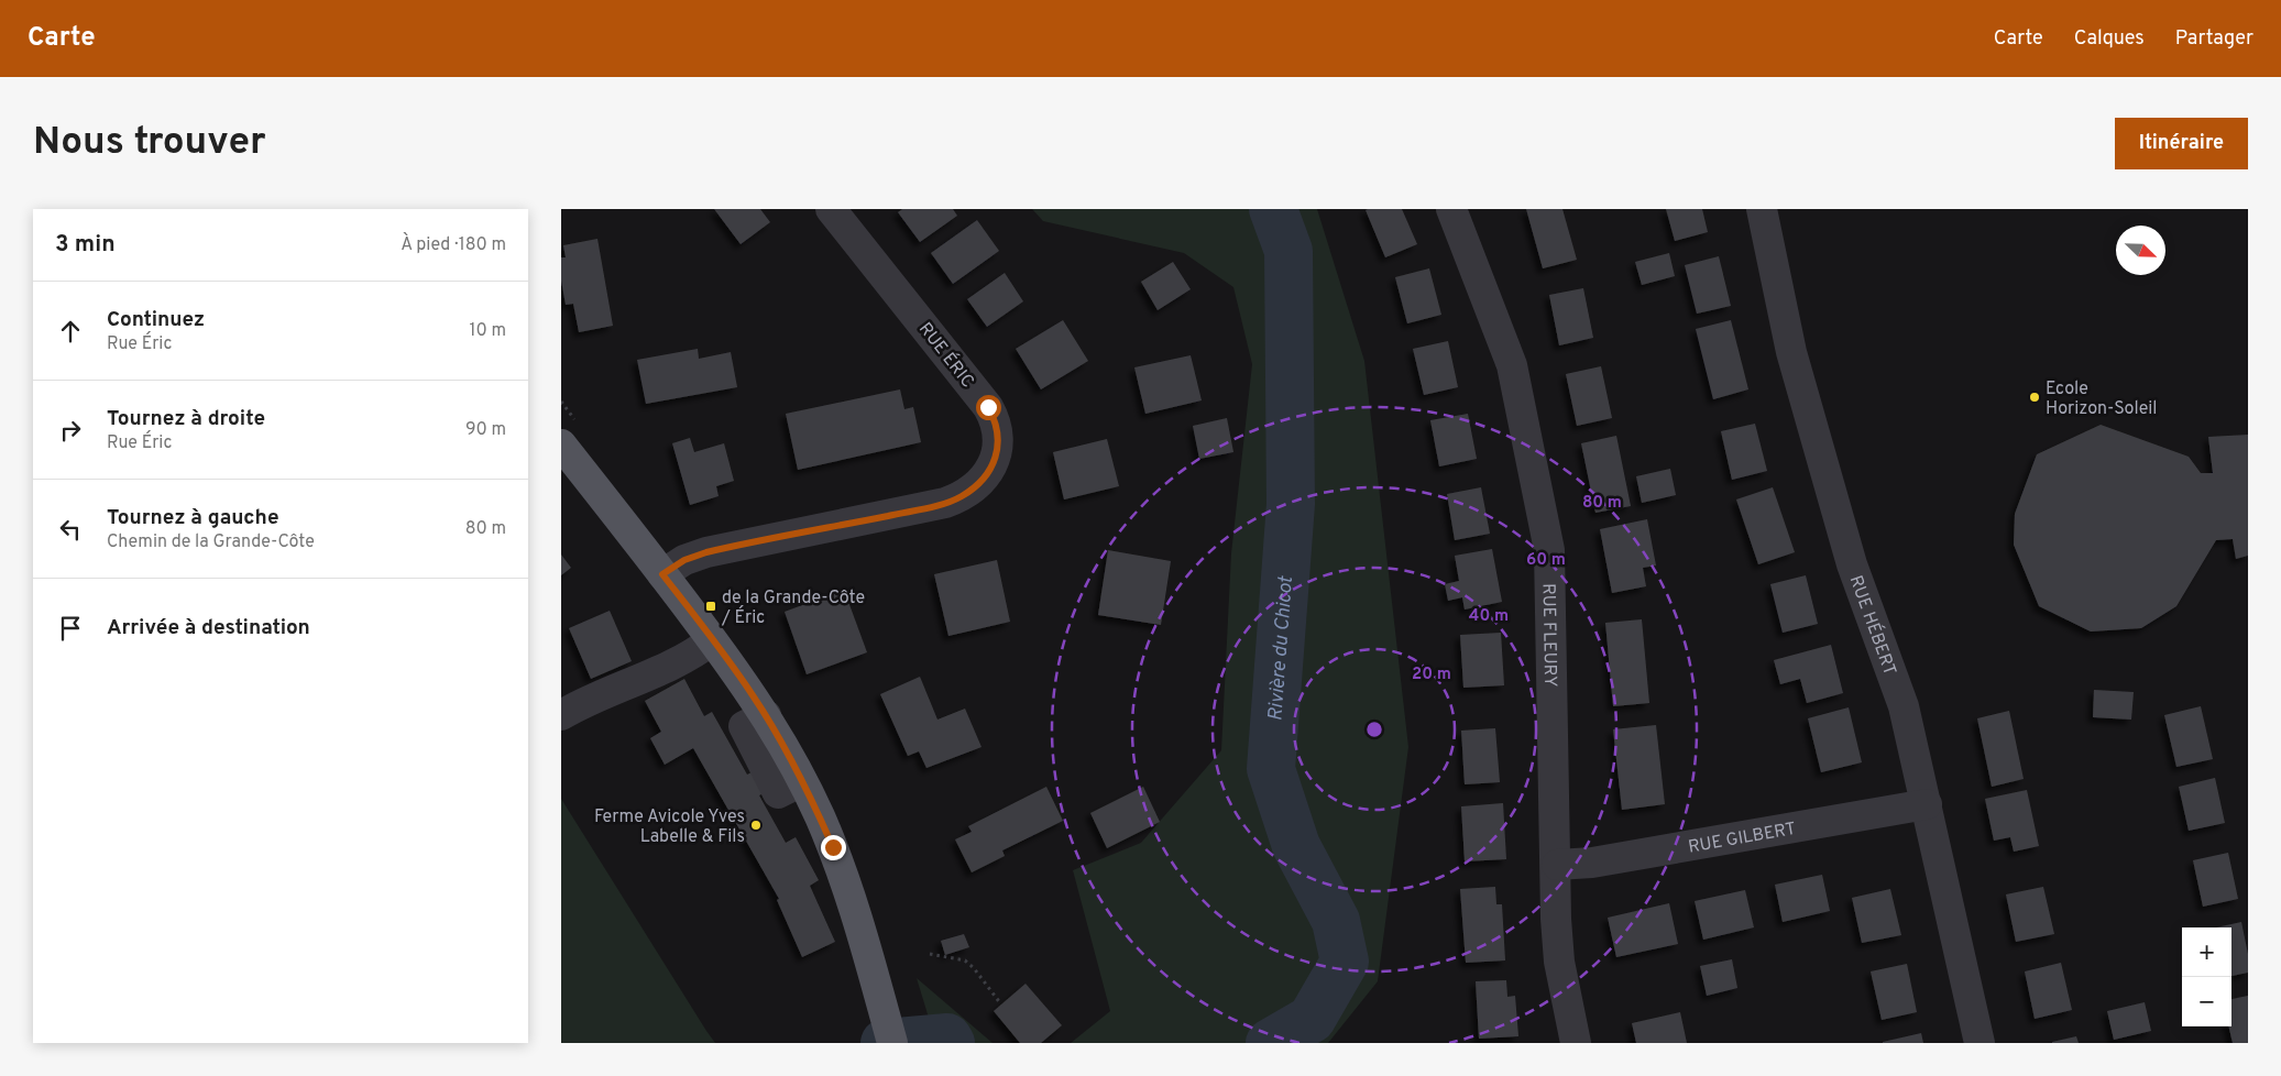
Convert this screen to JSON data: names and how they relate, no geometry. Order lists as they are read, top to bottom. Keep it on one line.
{"streets":{"street":["RUE ÉRIC","RUE HÉBERT","RUE FLEURY","RUE GILBERT"]},"crossings":[["RUE HÉBERT","RUE GILBERT"],["RUE FLEURY","RUE GILBERT"]],"water":["Rivière du Chicot"],"places":{"other":["Ecole Horizon-Soleil","Ferme Avicole Yves Labelle & Fils"],"transit":["de la Grande-Côte / Éric"]},"north":"bottom right","page":{"header":"Carte","nav":["Carte","Calques","Partager"],"buttons":"Itinéraire","title":"Nous trouver","heading":["3 min","À pied · 180 m"],"list":[["Continuez","Rue Éric","10 m"],["Tournez à droite","Rue Éric","90 m"],["Tournez à gauche","Chemin de la Grande-Côte","80 m"],"Arrivée à destination"],"map_buttons":["+","−"]},"rings":["80 m","60 m","40 m","20 m"]}
